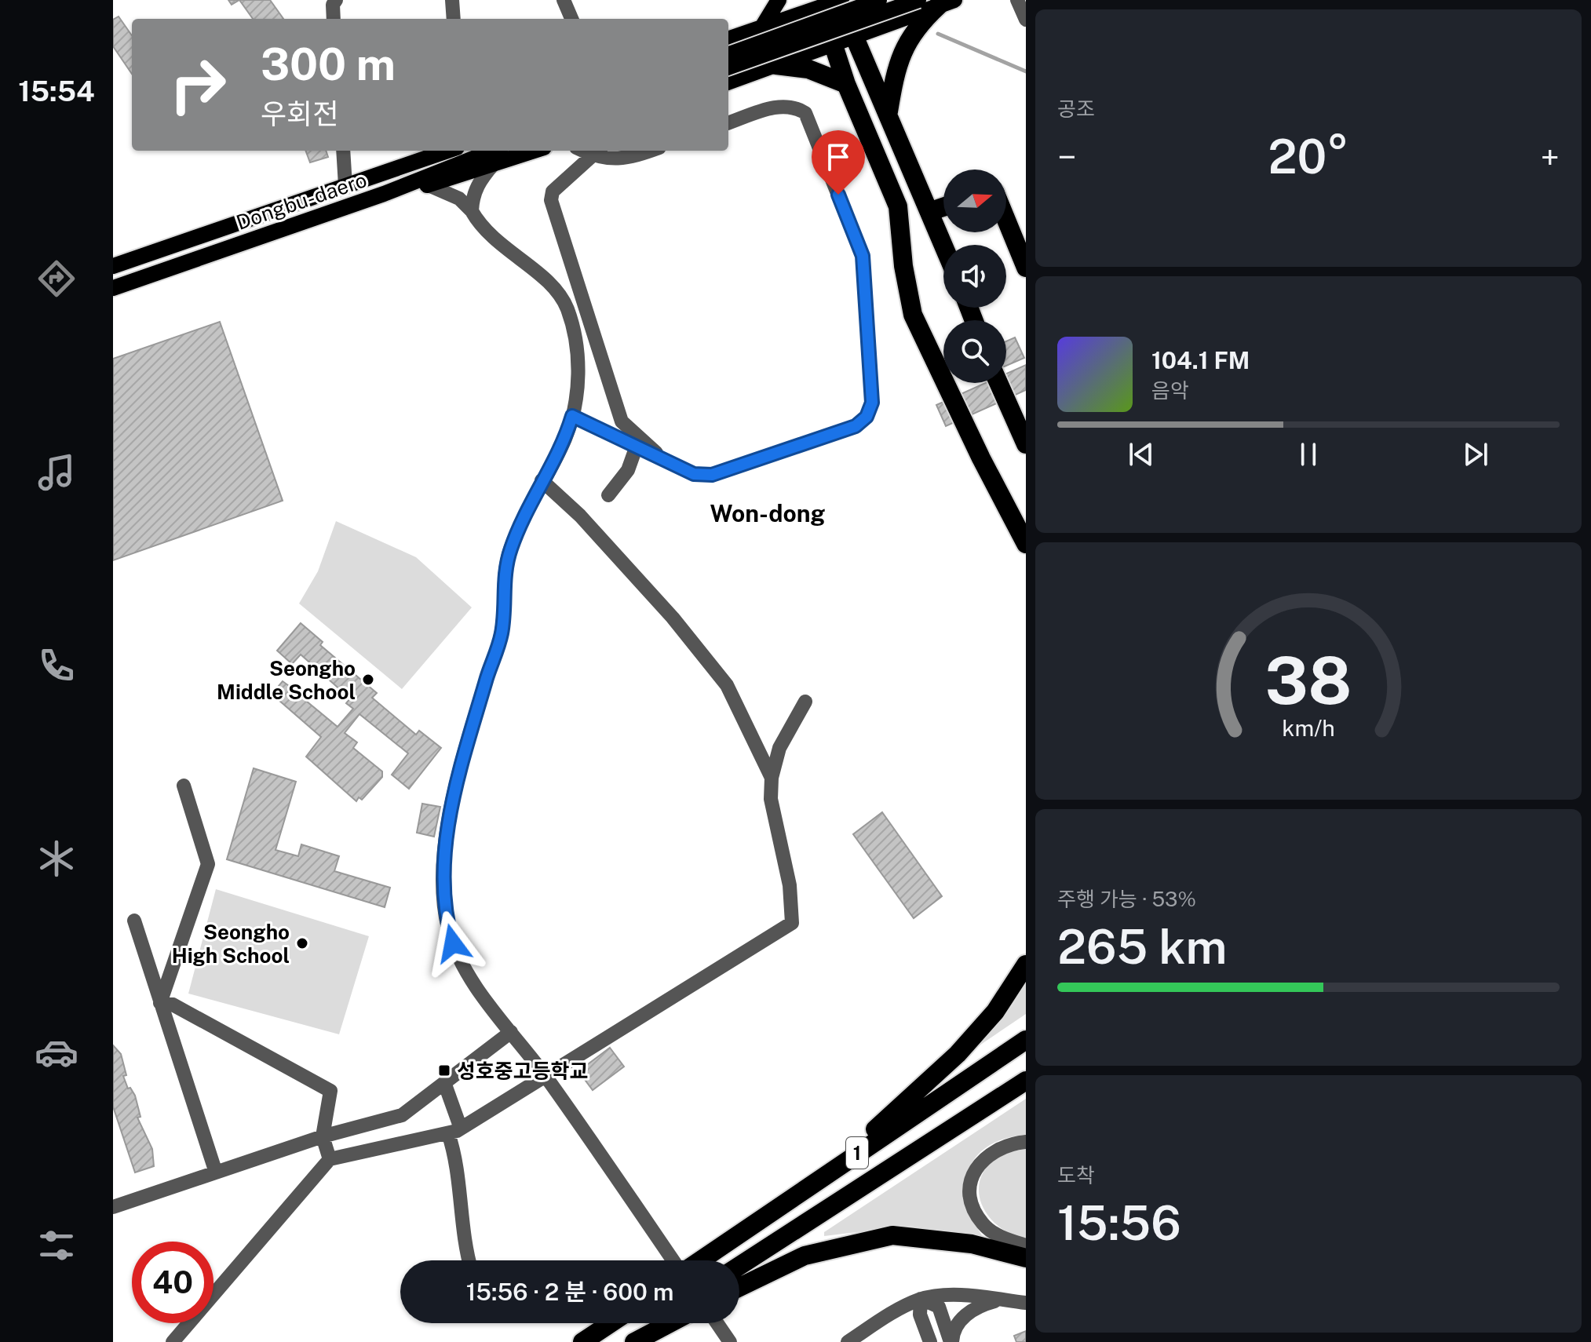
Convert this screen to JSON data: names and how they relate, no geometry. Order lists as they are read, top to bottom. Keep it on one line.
{"streets":{"highway":["1"],"main road":["Dongbu-daero"]},"districts":["Won-dong"],"places":{"other":["Seongho Middle School","Seongho High School"],"transit":["성호중고등학교"]},"north":"right","page":{"tabs":"15:54","tile":["공조",["주행 가능 · 53%","265 km"],["도착","15:56"]],"turn":["300 m","우회전"],"heat":["−","20°","+"],"song":["104.1 FM","음악"],"limit":"40","trip":"15:56 · 2 분 · 600 m","gauge":["38","km/h"]}}
